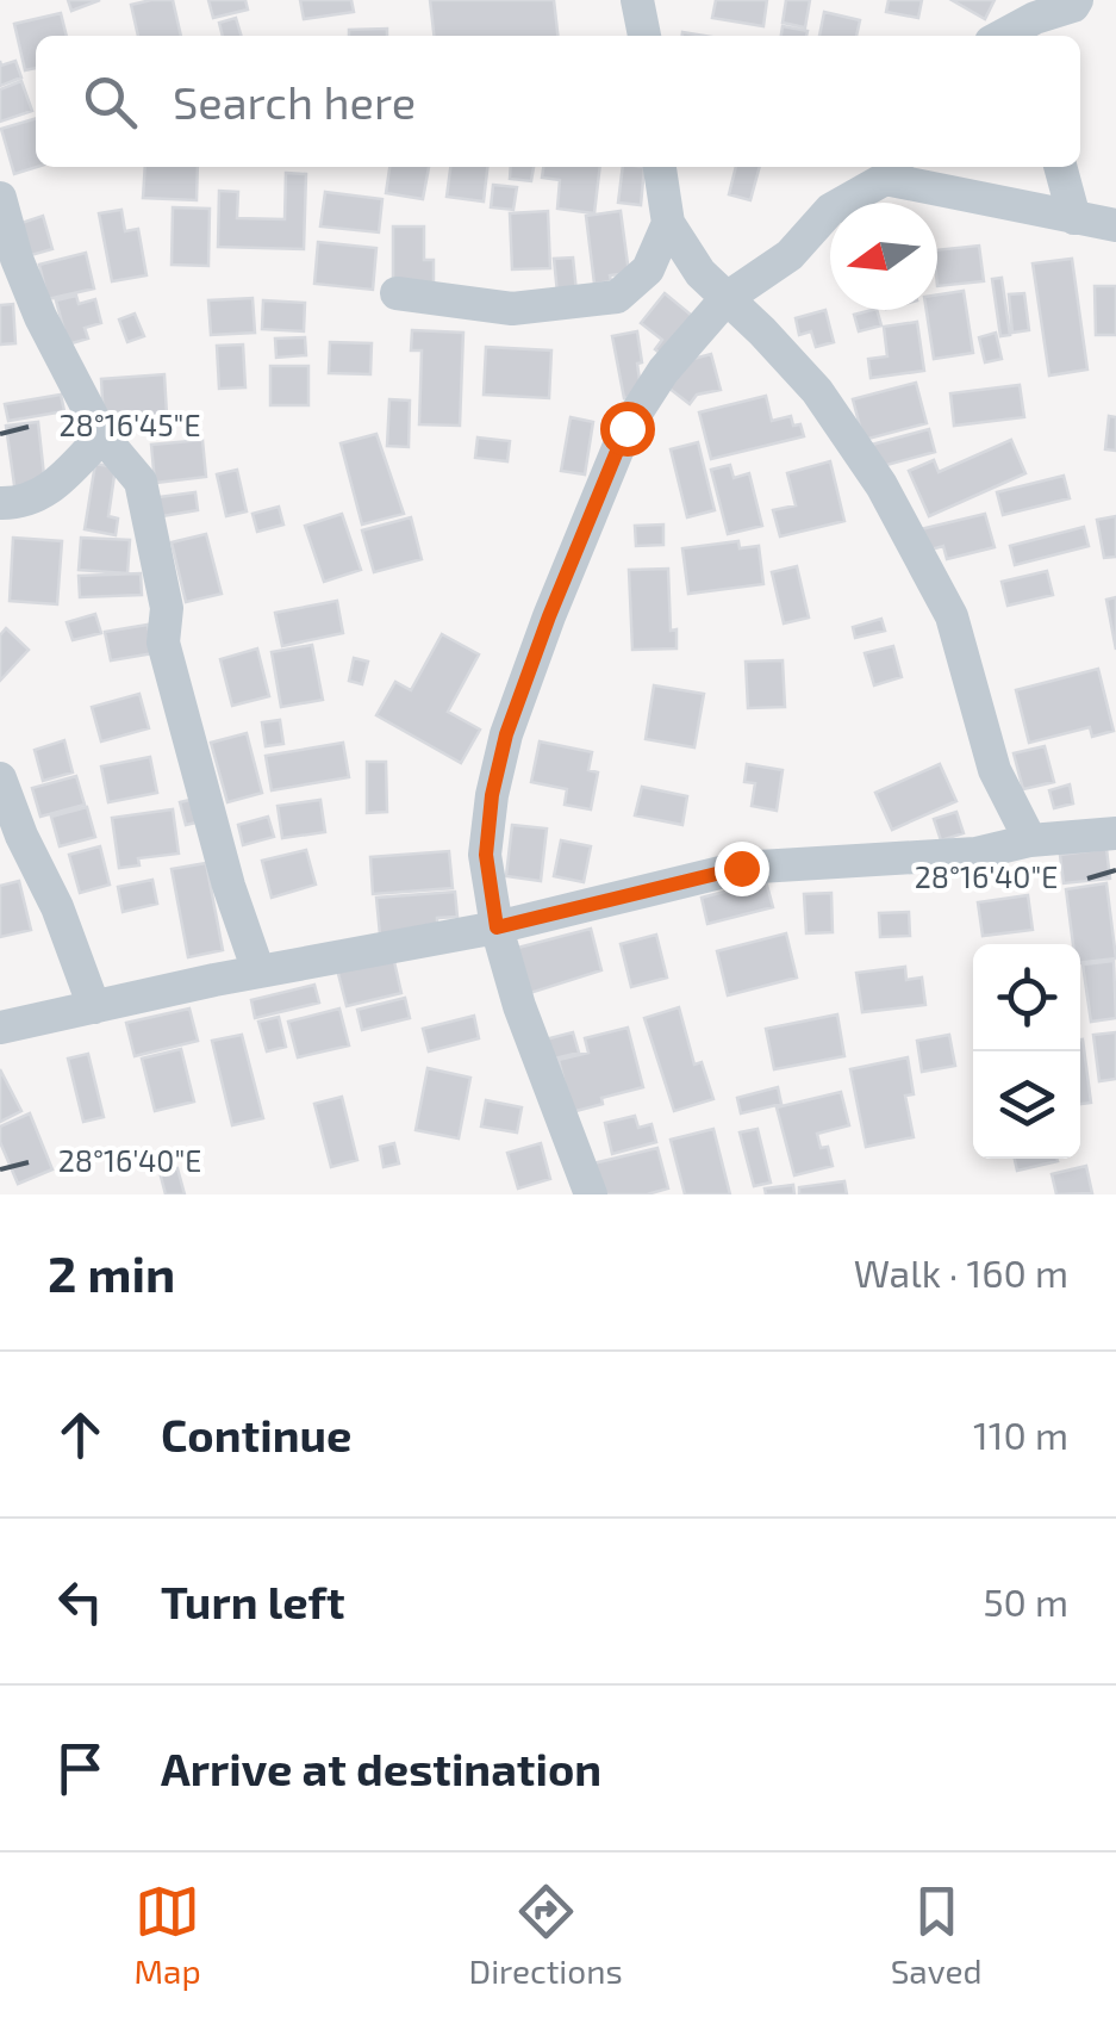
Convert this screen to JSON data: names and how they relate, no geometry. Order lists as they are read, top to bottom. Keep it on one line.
{"north":"left","page":{"search":"Search here","heading":["2 min","Walk · 160 m"],"list":[["Continue","110 m"],["Turn left","50 m"],"Arrive at destination"],"nav":["Map","Directions","Saved"]},"coordinates":["28°16'45\"E","28°16'40\"E"]}
